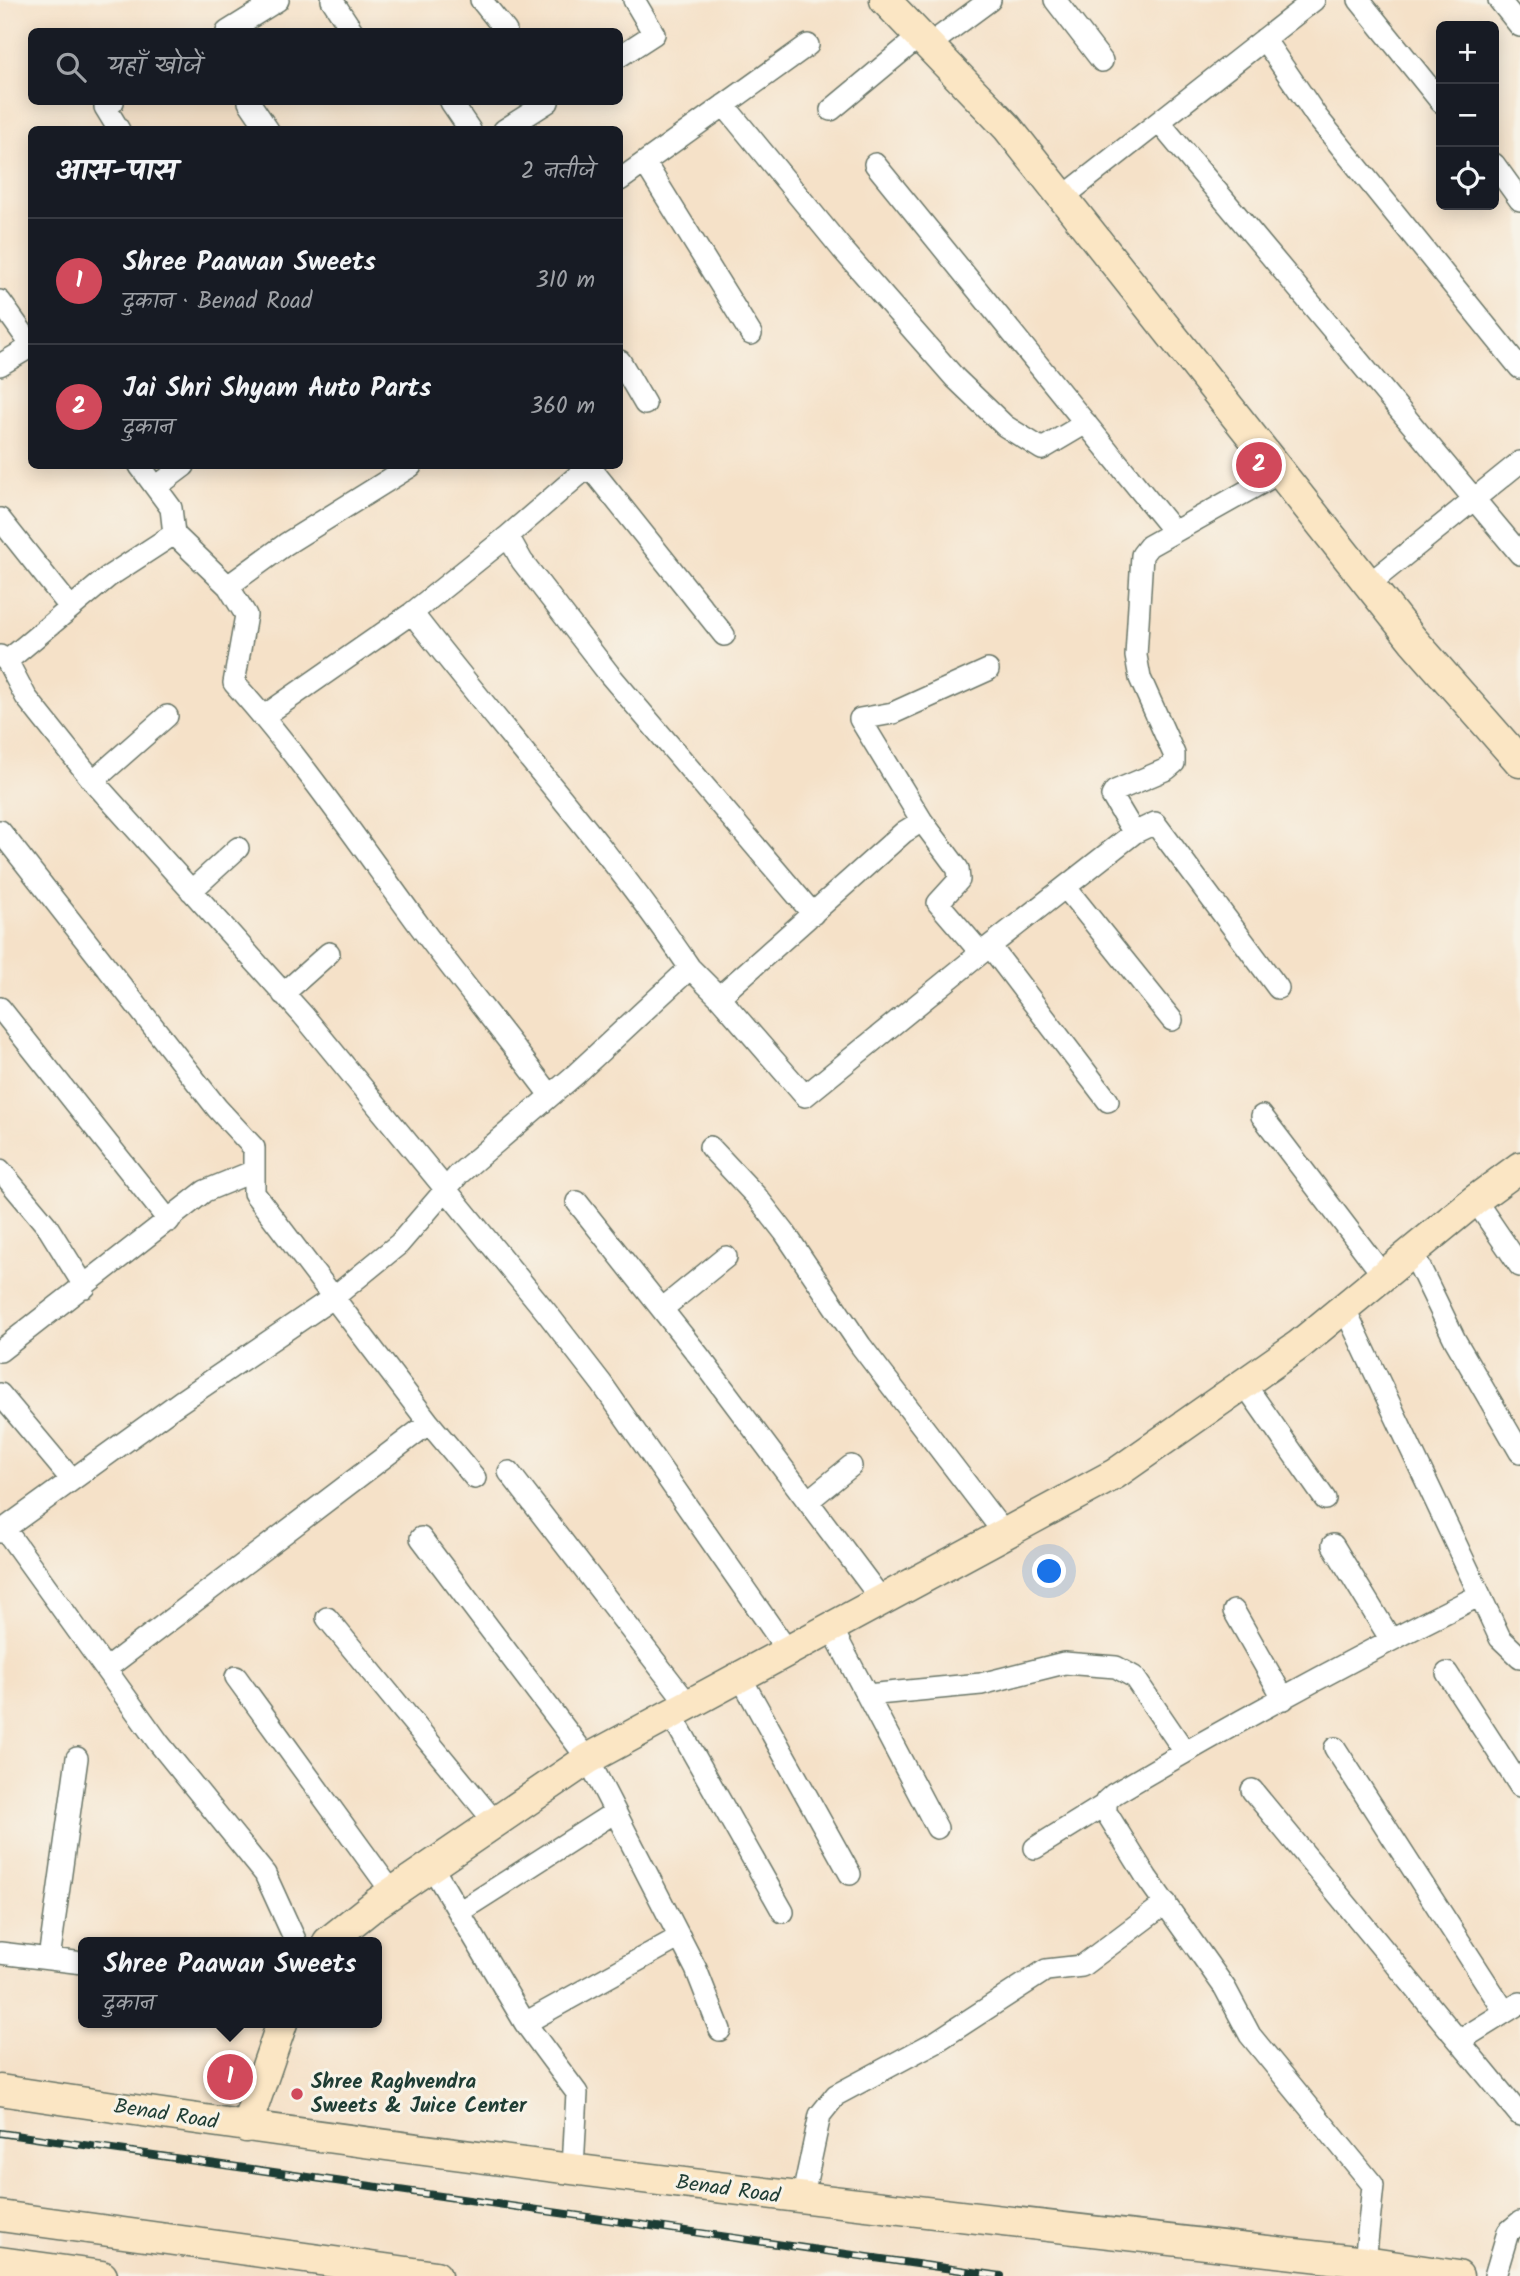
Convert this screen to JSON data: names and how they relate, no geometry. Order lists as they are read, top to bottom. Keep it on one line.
{"streets":{"street":["Benad Road"]},"places":["Shree Raghvendra Sweets & Juice Center"],"page":{"map_buttons":["+","−"],"search":"यहाँ खोजें","heading":["आस-पास","2 नतीजे"],"list":[{"mark":"1","name":"Shree Paawan Sweets","note":"दुकान · Benad Road","value":"310 m"},{"mark":"2","name":"Jai Shri Shyam Auto Parts","note":"दुकान","value":"360 m"}],"pins":["2","1"],"popup":["Shree Paawan Sweets","दुकान"]}}
